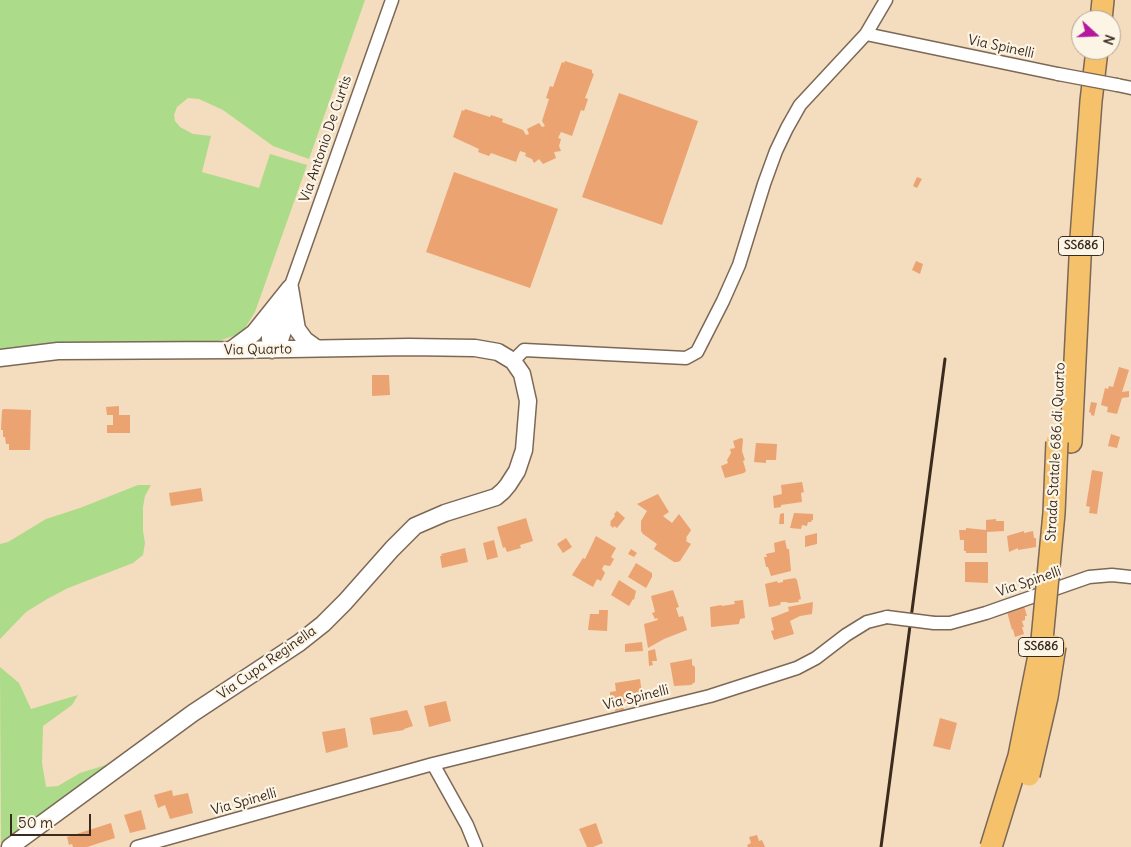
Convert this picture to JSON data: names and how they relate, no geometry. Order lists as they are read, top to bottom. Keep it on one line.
{"streets":{"highway":["SS686","Strada Statale 686 di Quarto"],"street":["Via Spinelli","Via Antonio De Curtis","Via Quarto","Via Cupa Reginella"]},"crossings":[["Via Quarto","Via Cupa Reginella"]],"scale_bar":"50 m","north":"right"}
